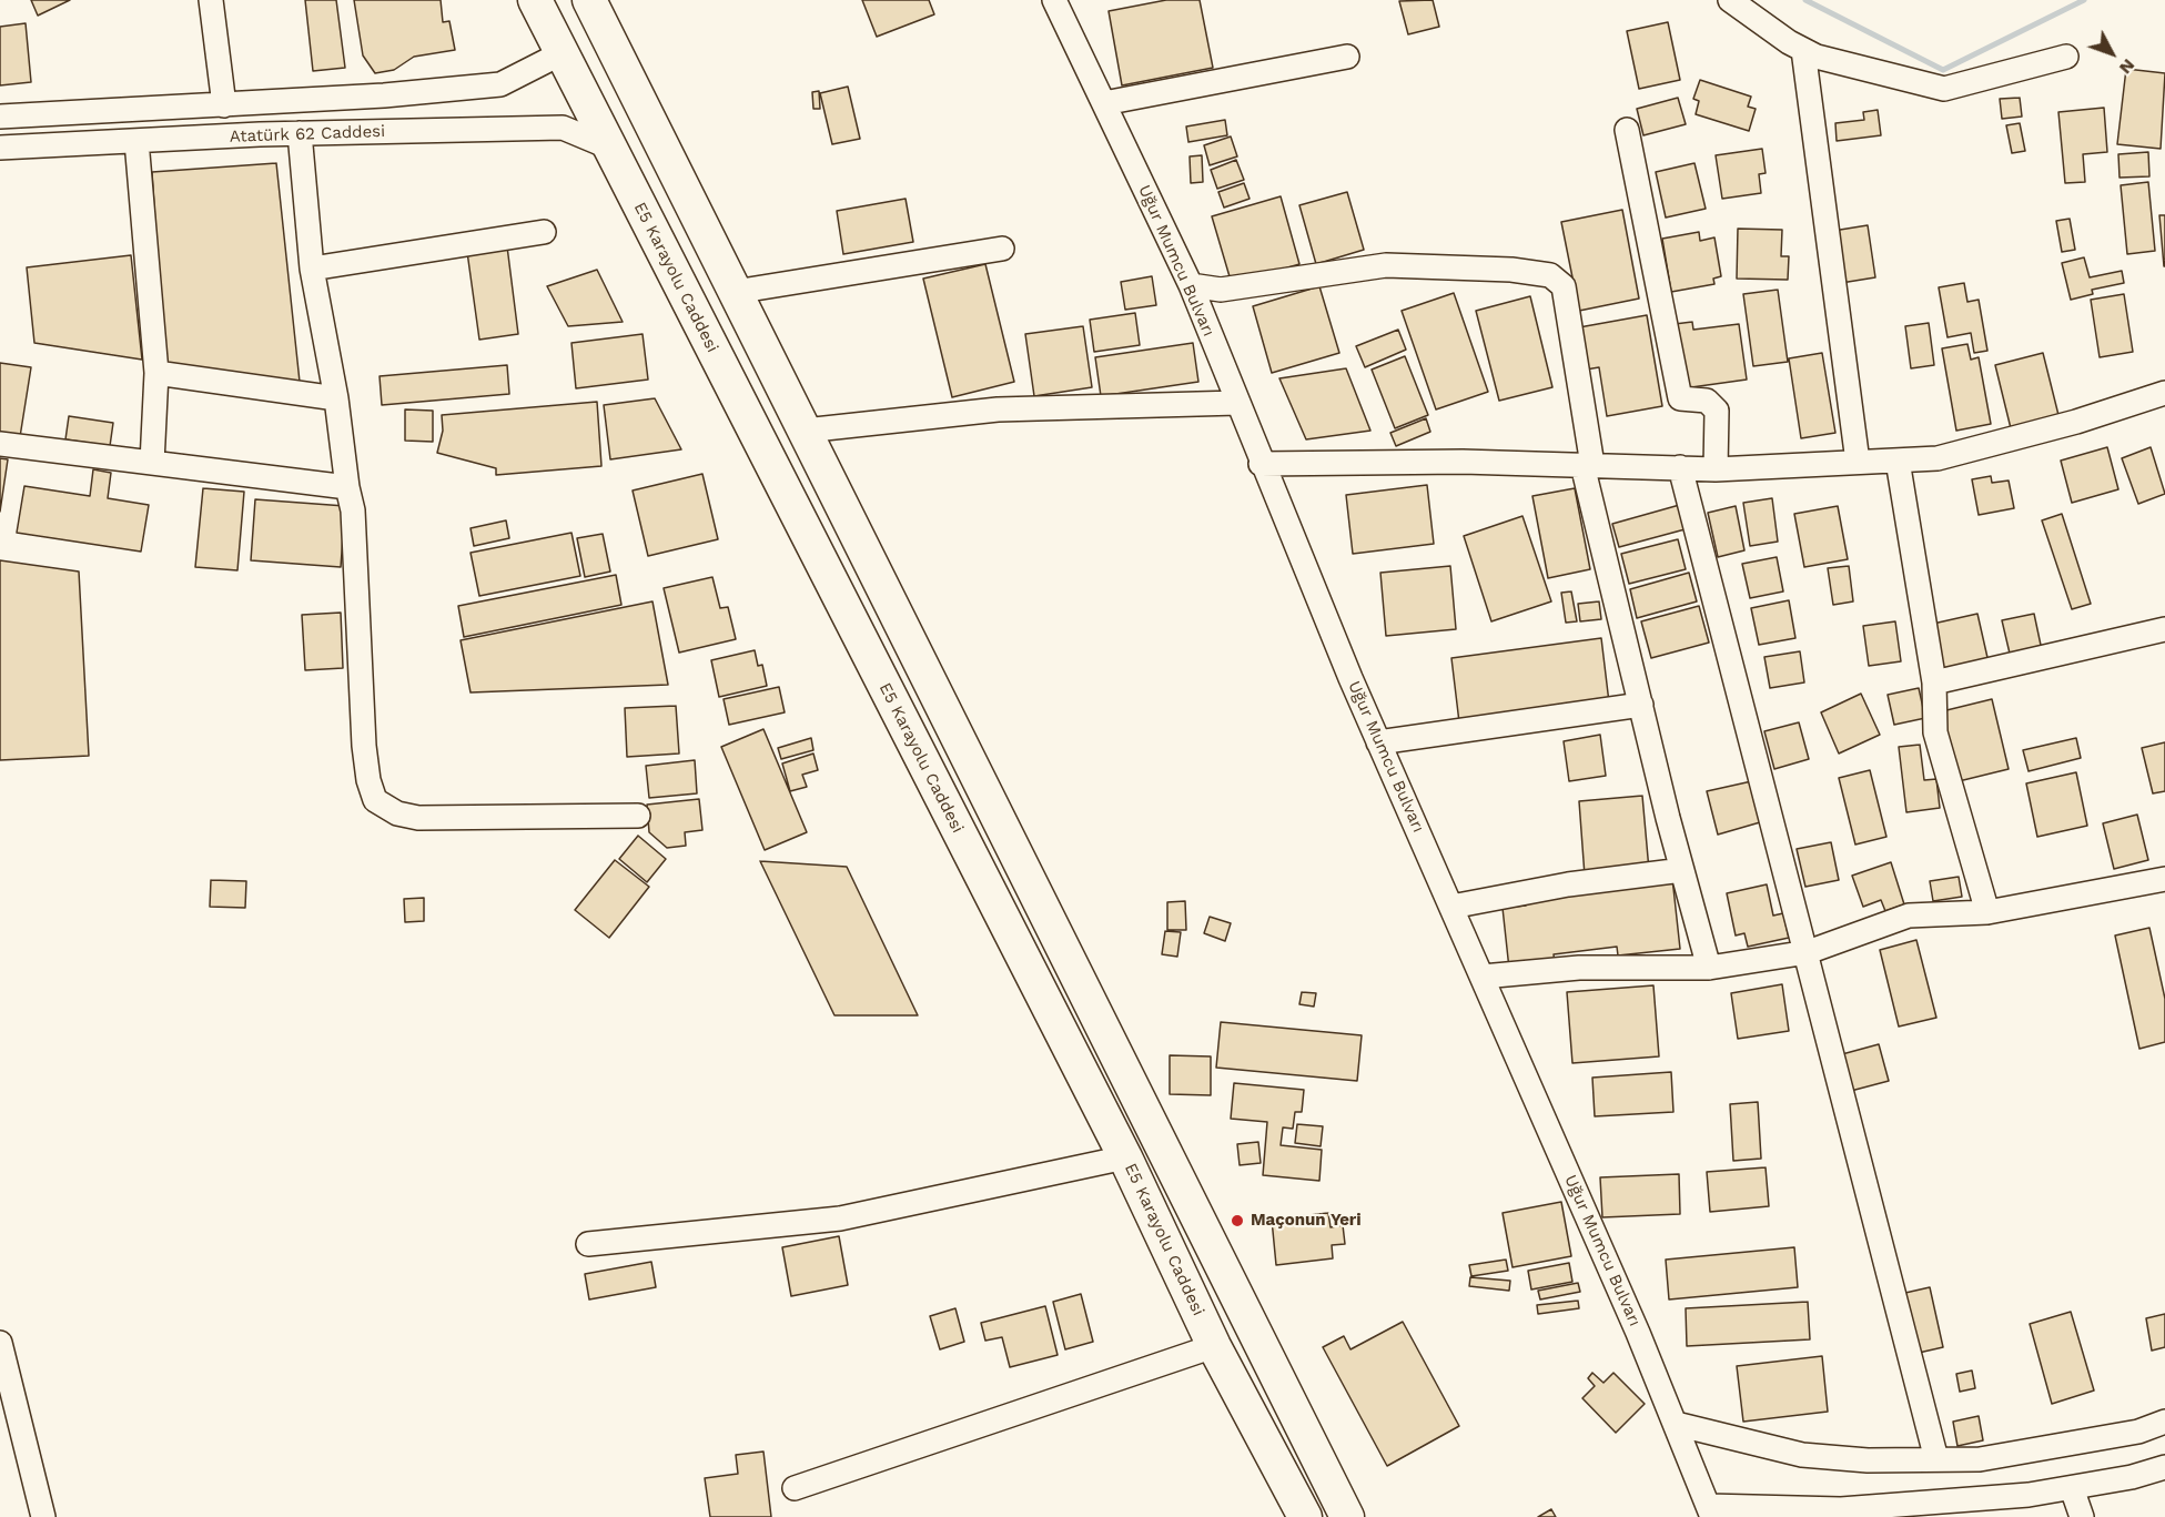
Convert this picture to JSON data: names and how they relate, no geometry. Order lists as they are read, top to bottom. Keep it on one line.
{"streets":{"highway":["E5 Karayolu Caddesi"],"street":["Atatürk 62 Caddesi","Uğur Mumcu Bulvarı"]},"crossings":[["Atatürk 62 Caddesi","E5 Karayolu Caddesi"]],"places":["Maçonun Yeri"],"north":"bottom right"}
